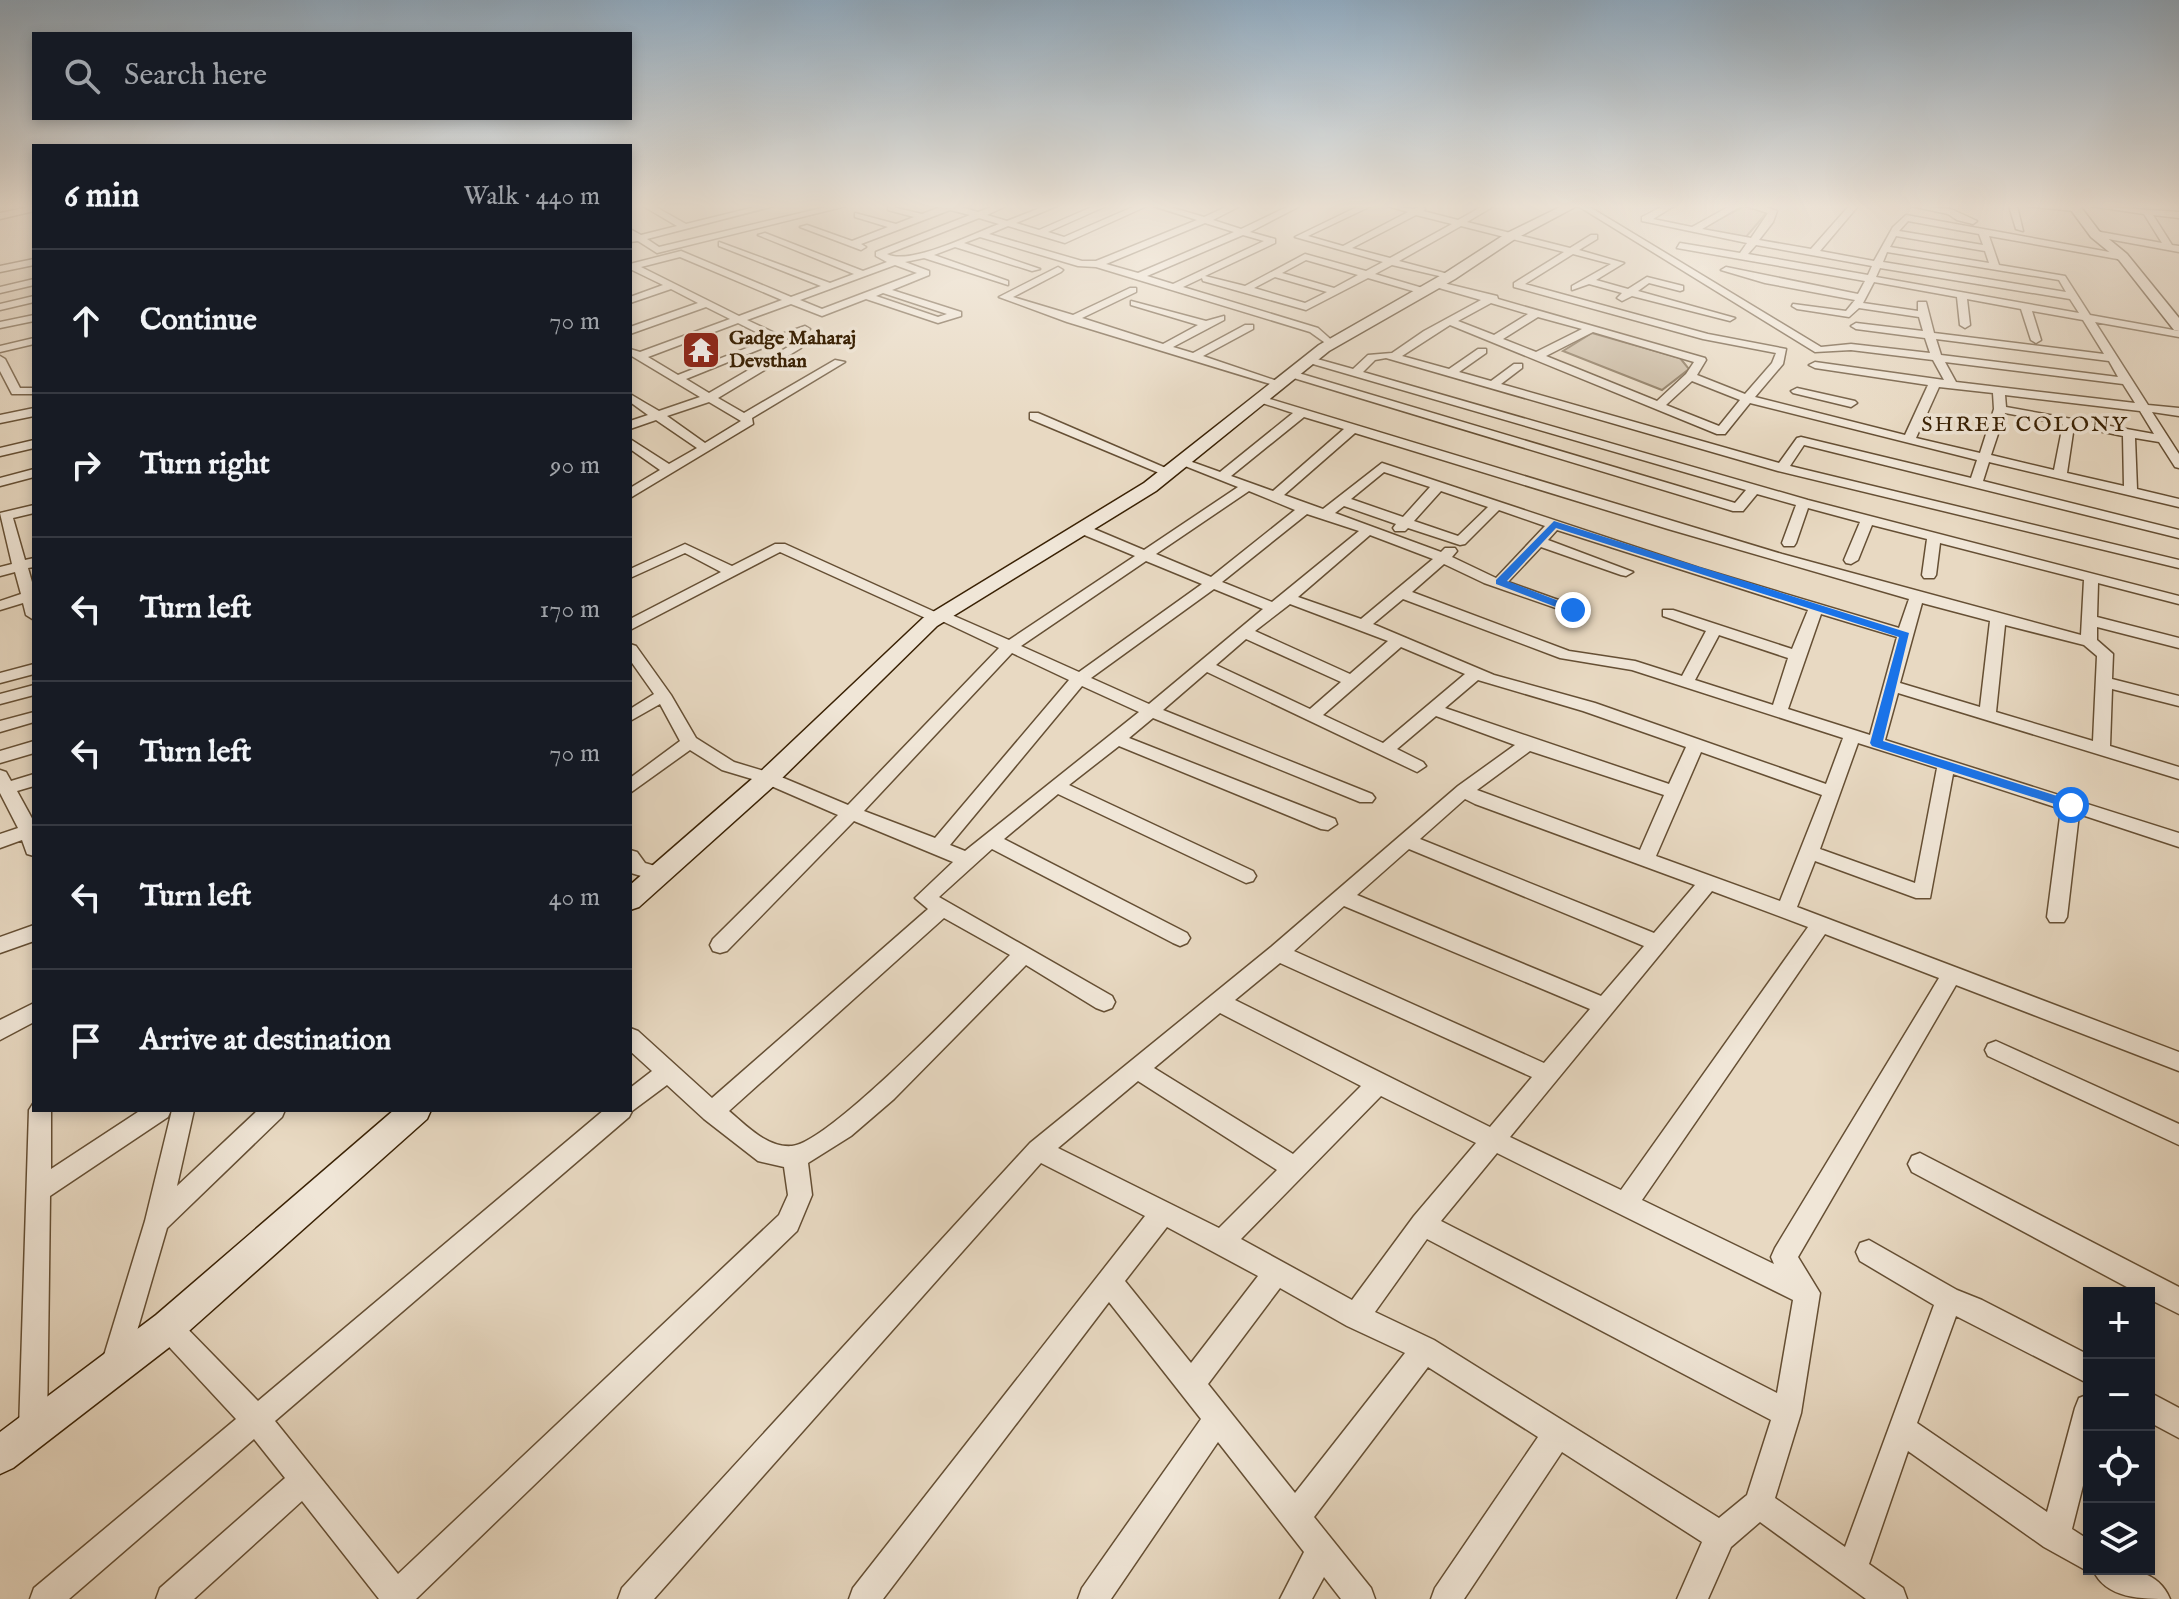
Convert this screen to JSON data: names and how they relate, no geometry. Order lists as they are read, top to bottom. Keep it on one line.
{"districts":["SHREE COLONY"],"places":{"temple":["Gadge Maharaj Devsthan"]},"page":{"search":"Search here","heading":["6 min","Walk · 440 m"],"list":[["Continue","70 m"],["Turn right","90 m"],["Turn left","170 m"],["Turn left","70 m"],["Turn left","40 m"],"Arrive at destination"],"map_buttons":["+","−"]}}
